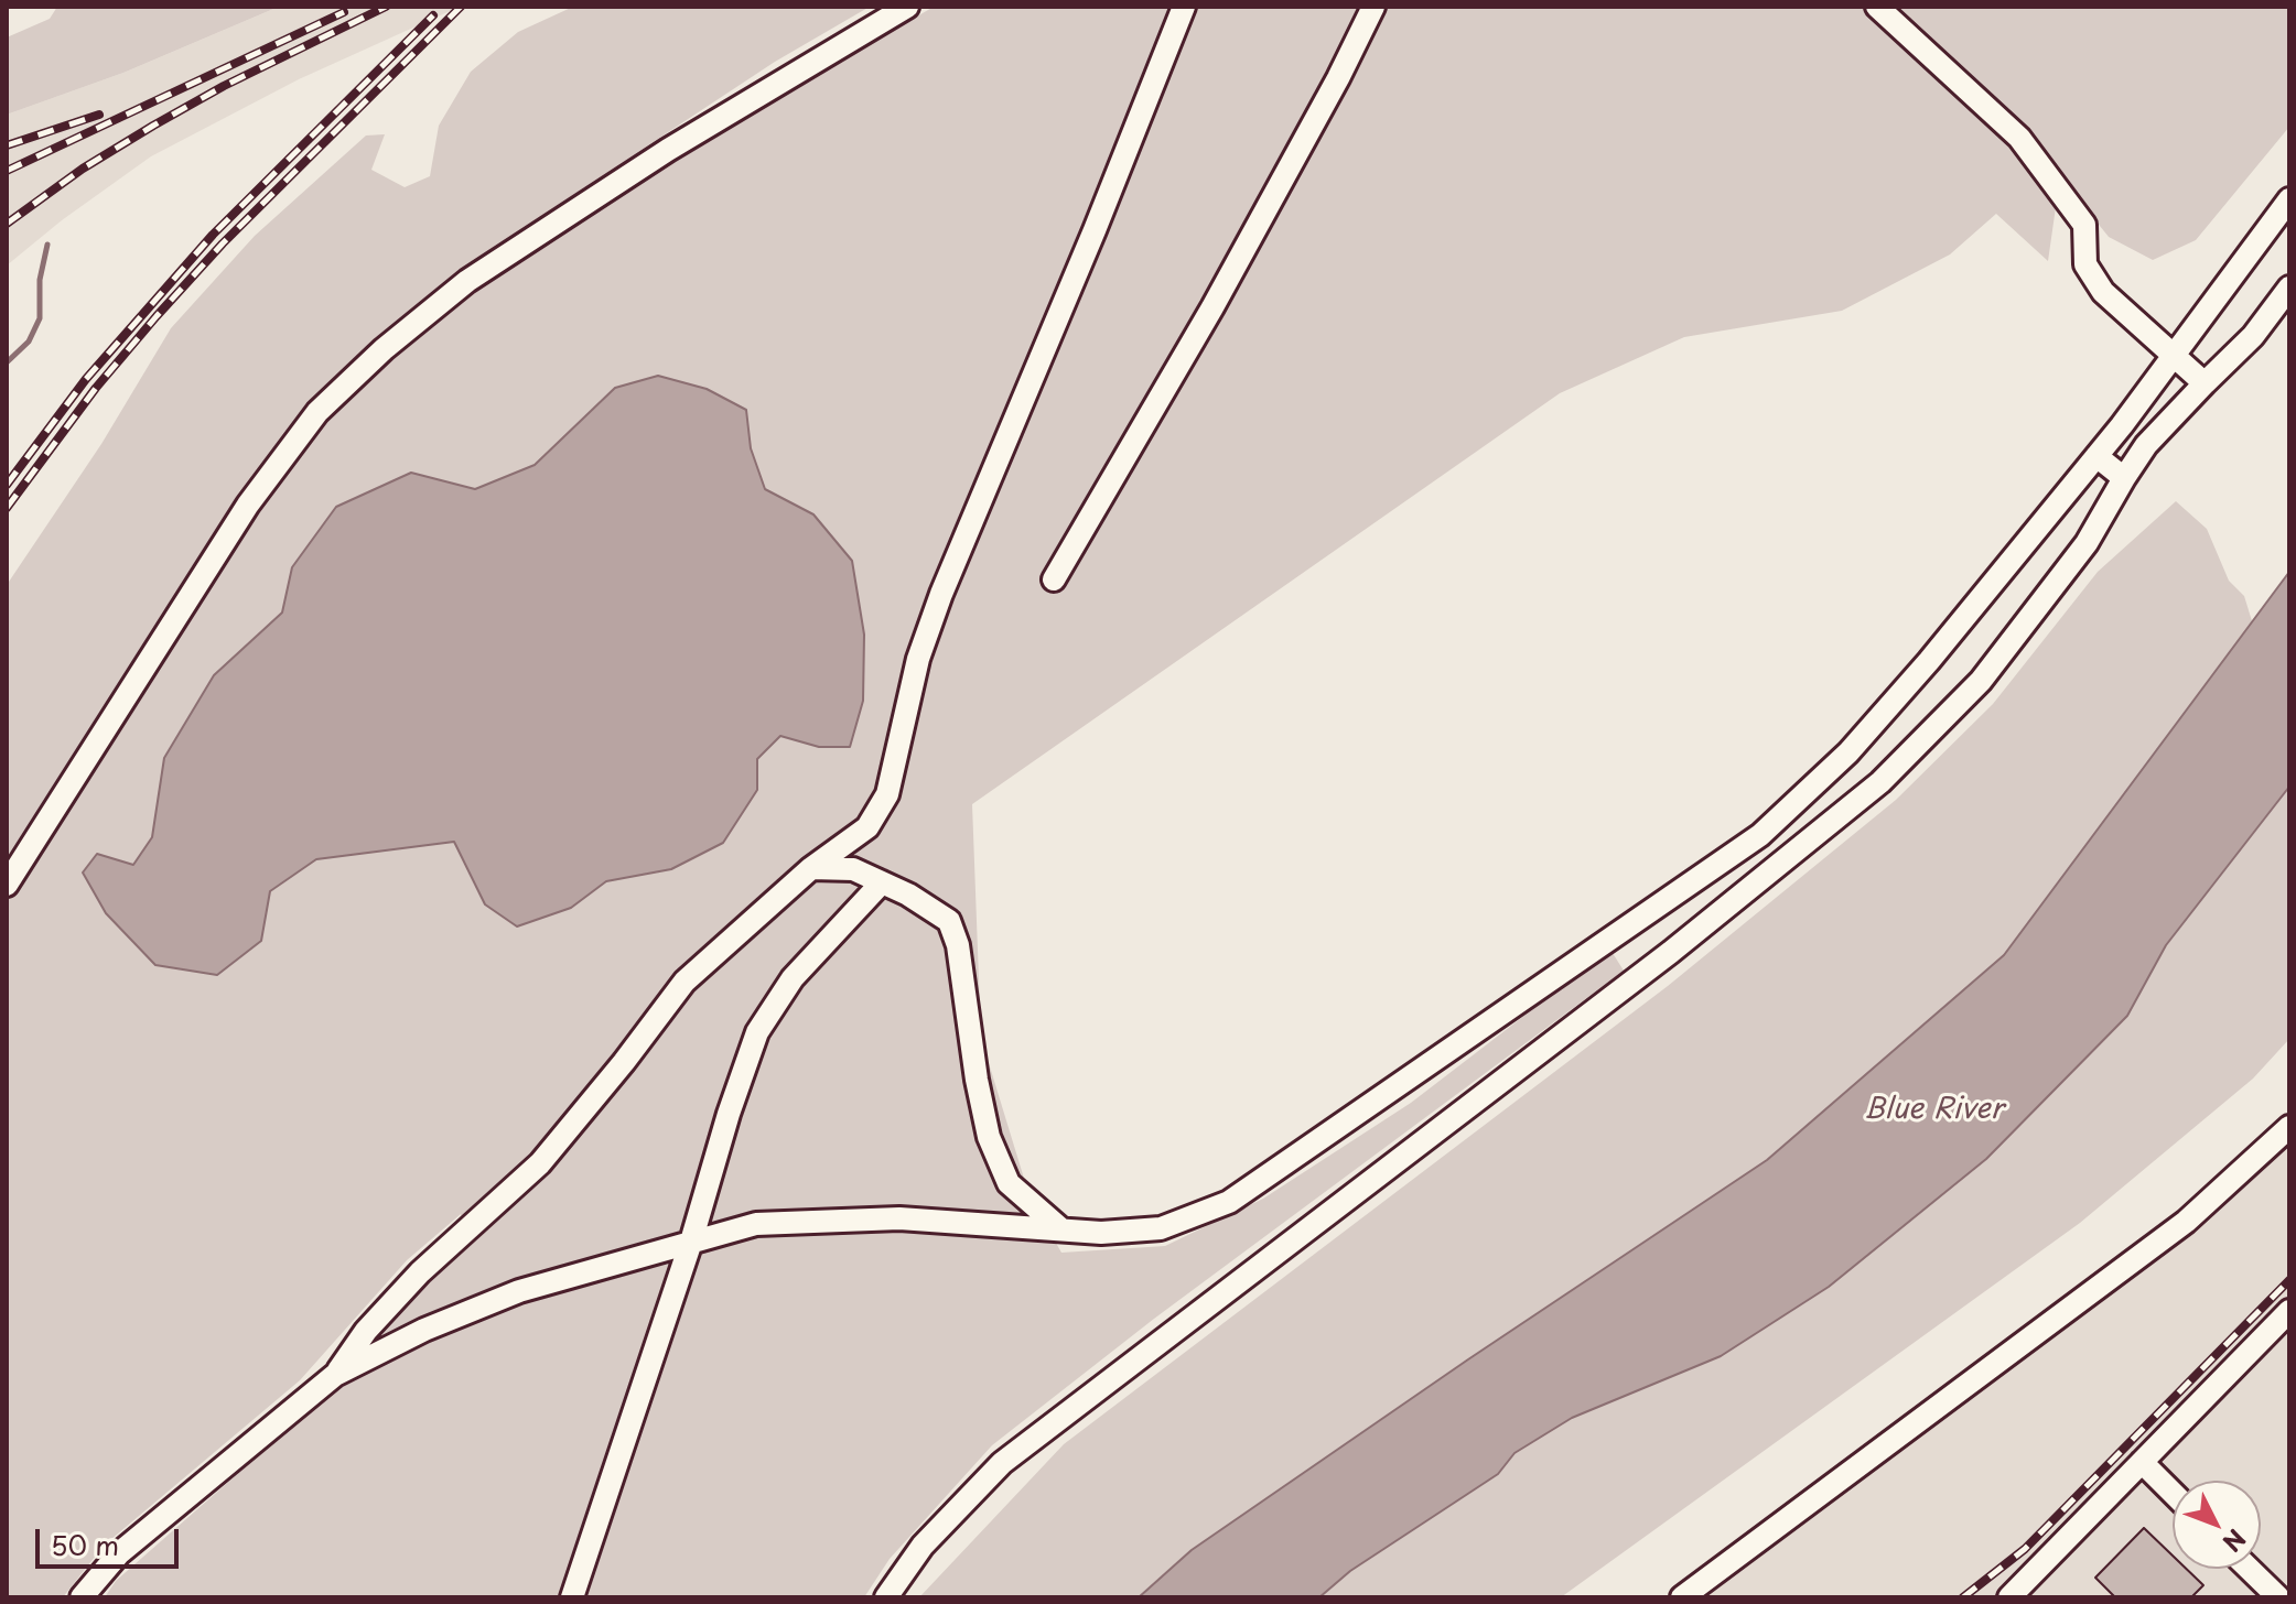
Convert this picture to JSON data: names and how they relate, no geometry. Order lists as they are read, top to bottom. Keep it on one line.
{"water":["Blue River"],"scale_bar":"50 m","north":"bottom right"}
